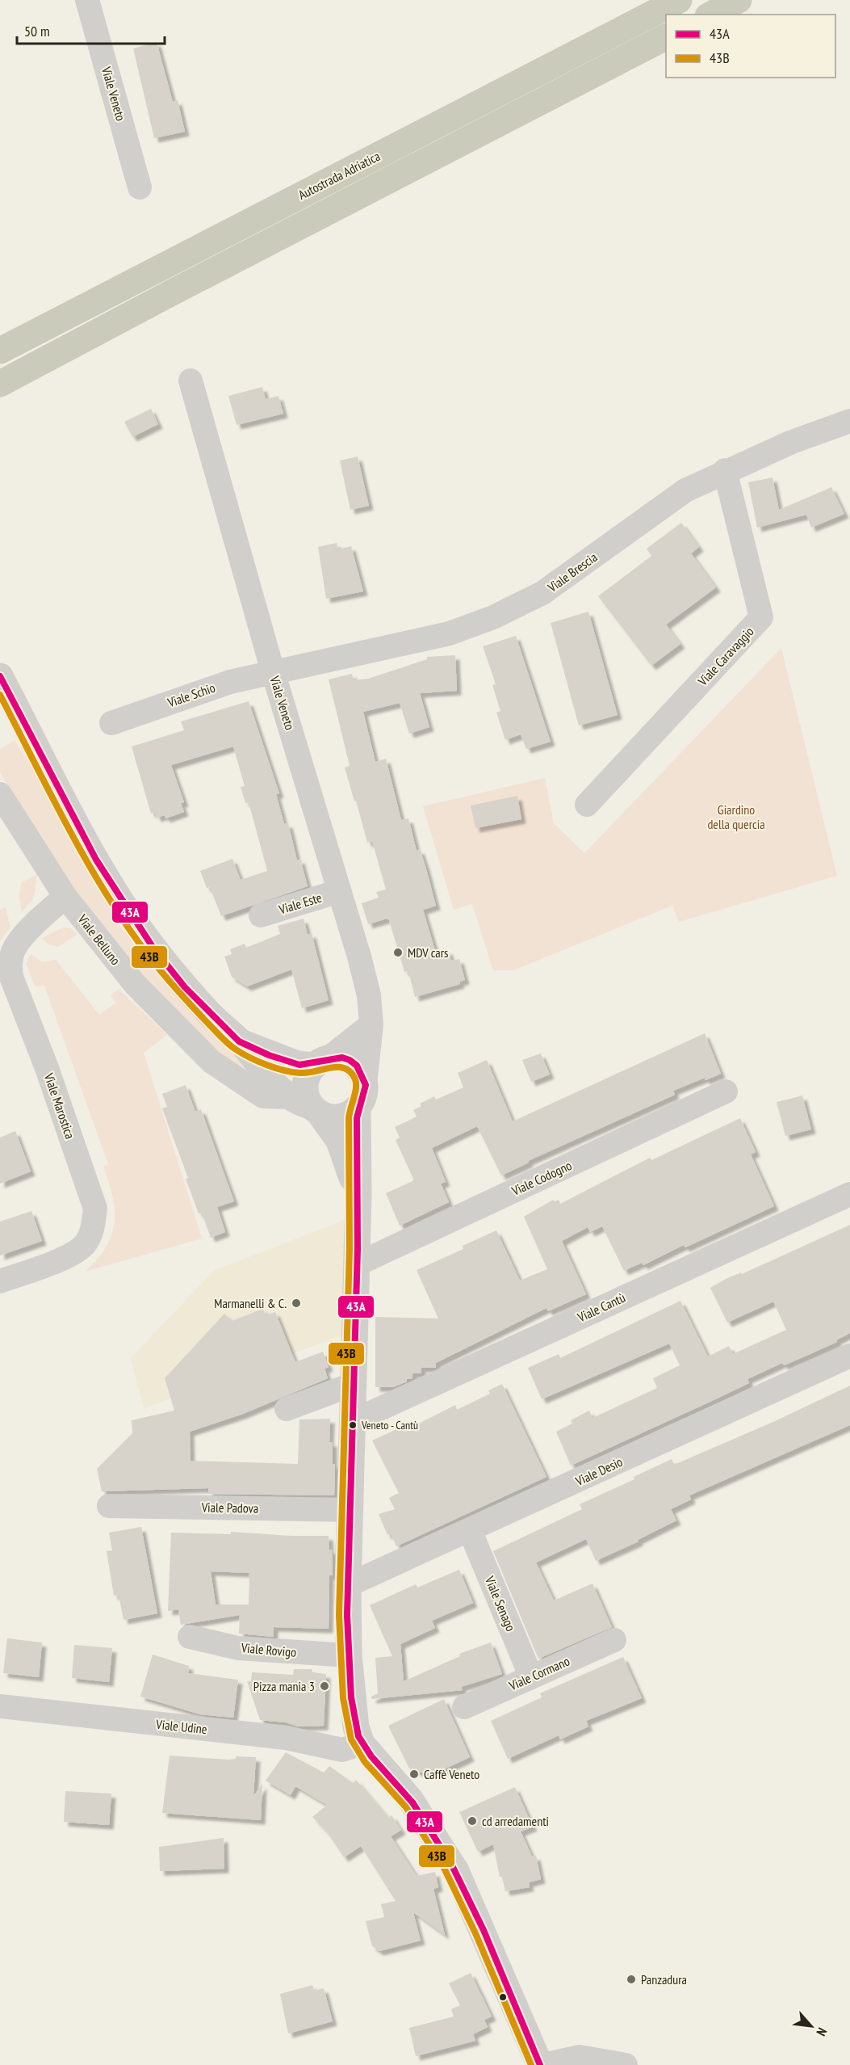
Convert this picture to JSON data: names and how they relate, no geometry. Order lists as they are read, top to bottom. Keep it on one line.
{"streets":{"highway":["Autostrada Adriatica"],"main road":["Viale Veneto"],"street":["Viale Brescia","Viale Caravaggio","Viale Schio","Viale Este","Viale Belluno","Viale Marostica","Viale Codogno","Viale Cantù","Viale Desio","Viale Padova","Viale Senago","Viale Rovigo","Viale Cormano","Viale Udine"]},"crossings":[["Viale Veneto","Viale Brescia"],["Viale Veneto","Viale Schio"],["Viale Veneto","Viale Este"],["Viale Veneto","Viale Belluno"],["Viale Veneto","Viale Codogno"],["Viale Veneto","Viale Cantù"],["Viale Veneto","Viale Desio"],["Viale Veneto","Viale Padova"],["Viale Veneto","Viale Rovigo"],["Viale Veneto","Viale Udine"],["Viale Brescia","Viale Caravaggio"],["Viale Brescia","Viale Schio"],["Viale Belluno","Viale Marostica"],["Viale Desio","Viale Senago"],["Viale Senago","Viale Cormano"]],"parks":["Giardino della quercia"],"places":["MDV cars","Marmanelli & C.","Veneto - Cantù","Pizza mania 3","Caffè Veneto","cd arredamenti","Panzadura"],"lines":["transit line 43A","transit line 43B"],"legend":["43A","43B"],"scale_bar":"50 m","north":"bottom right"}
